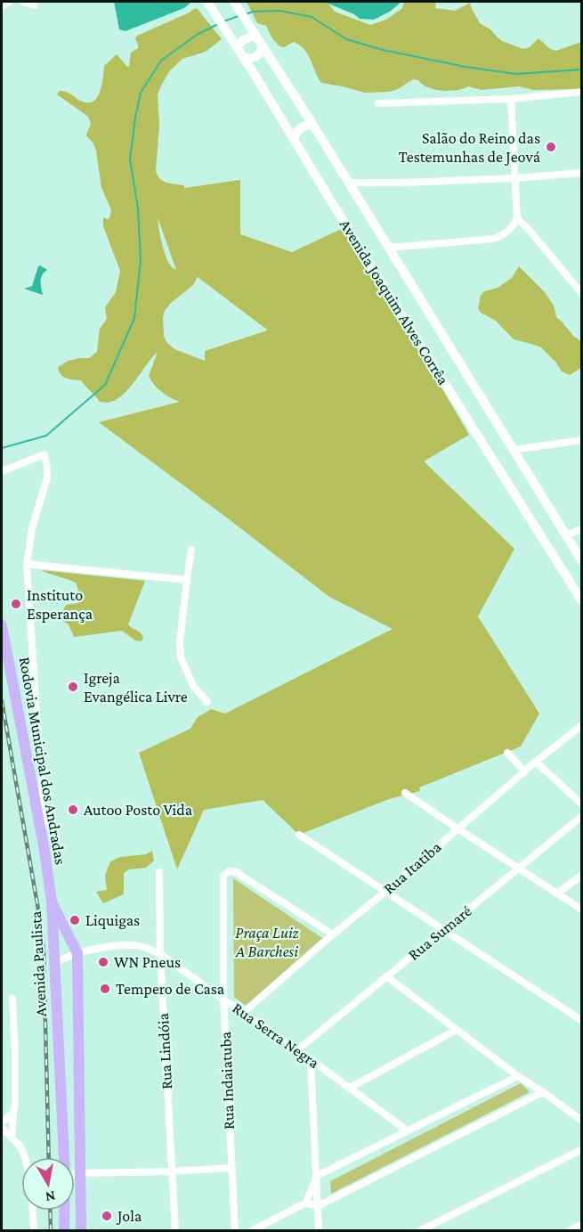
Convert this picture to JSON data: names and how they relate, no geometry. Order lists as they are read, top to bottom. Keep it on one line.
{"streets":{"main road":["Avenida Joaquim Alves Corrêa","Rodovia Municipal dos Andradas","Avenida Paulista"],"street":["Rua Itatiba","Rua Sumaré","Rua Serra Negra","Rua Lindóia","Rua Indaiatuba"]},"crossings":[["Rodovia Municipal dos Andradas","Avenida Paulista"],["Rua Itatiba","Rua Serra Negra"],["Rua Itatiba","Rua Indaiatuba"],["Rua Sumaré","Rua Serra Negra"],["Avenida Paulista","Rua Serra Negra"],["Rua Serra Negra","Rua Lindóia"],["Rua Serra Negra","Rua Indaiatuba"]],"parks":["Praça Luiz A Barchesi"],"places":["Salão do Reino das Testemunhas de Jeová","Instituto Esperança","Igreja Evangélica Livre","Autoo Posto Vida","Liquigas","WN Pneus","Tempero de Casa","Jola"],"north":"bottom"}
